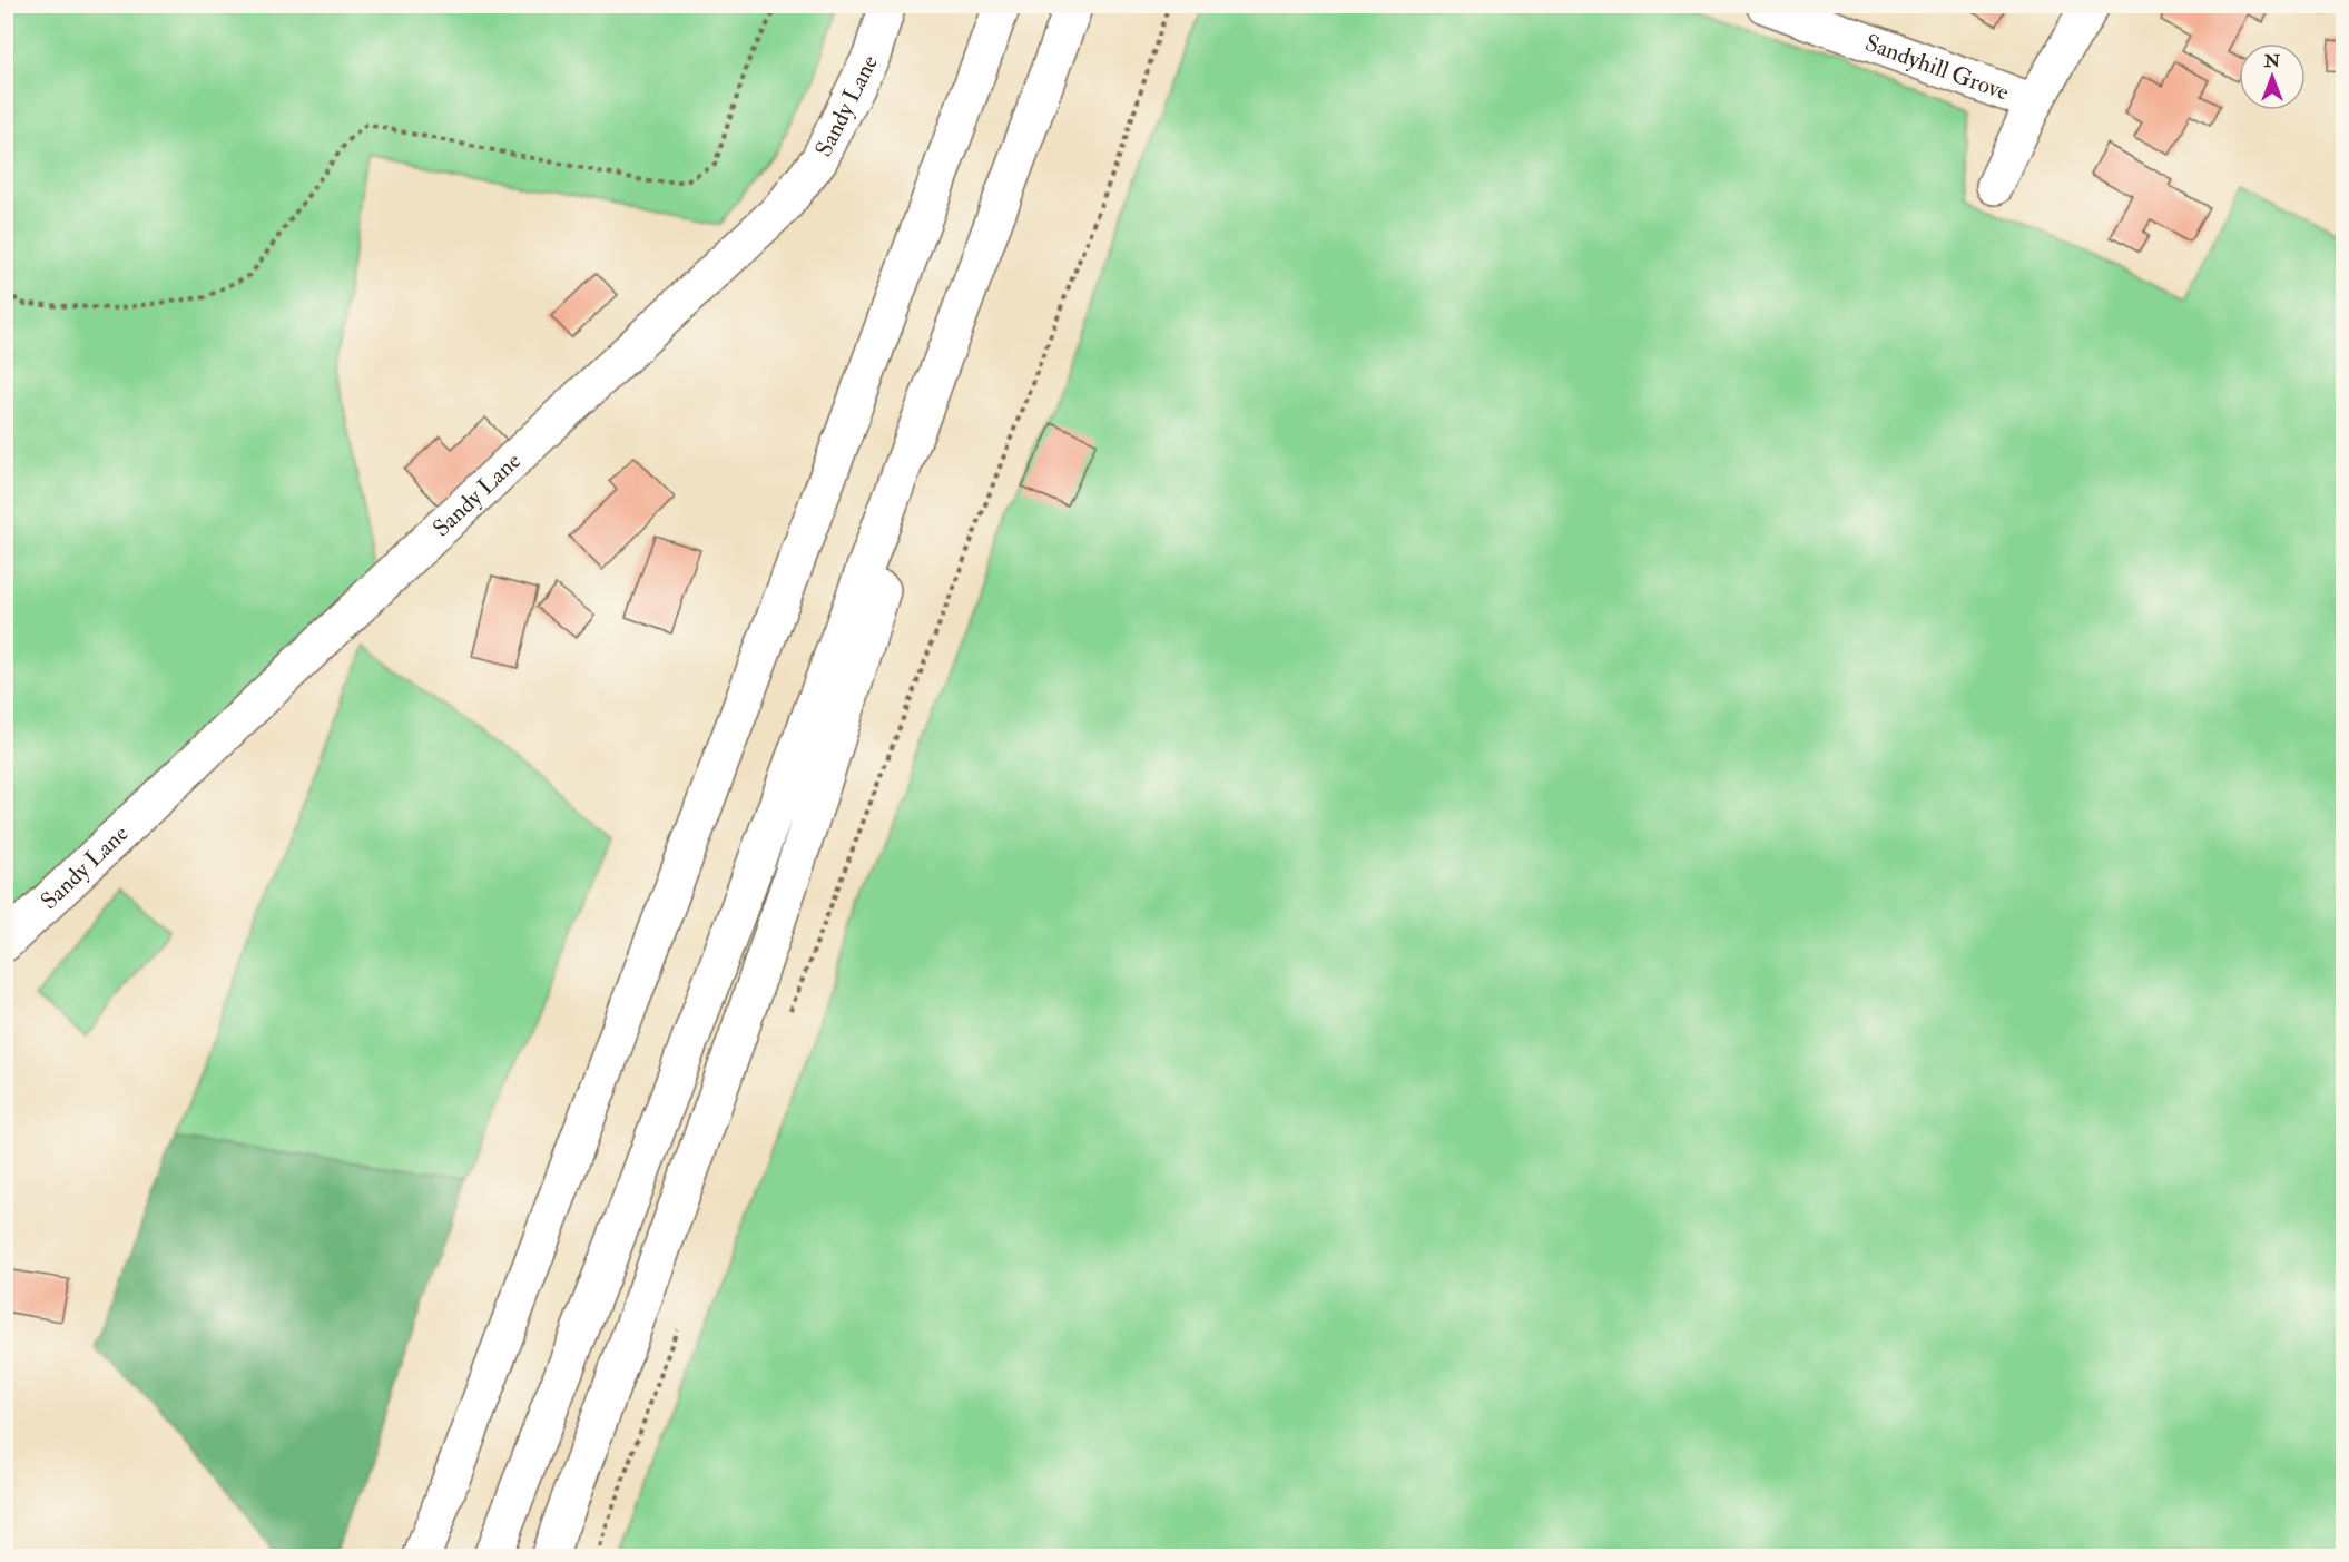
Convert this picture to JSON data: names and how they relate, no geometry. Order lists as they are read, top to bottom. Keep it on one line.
{"streets":{"main road":["Sandyhill Grove","Sandy Lane"]},"north":"top"}
